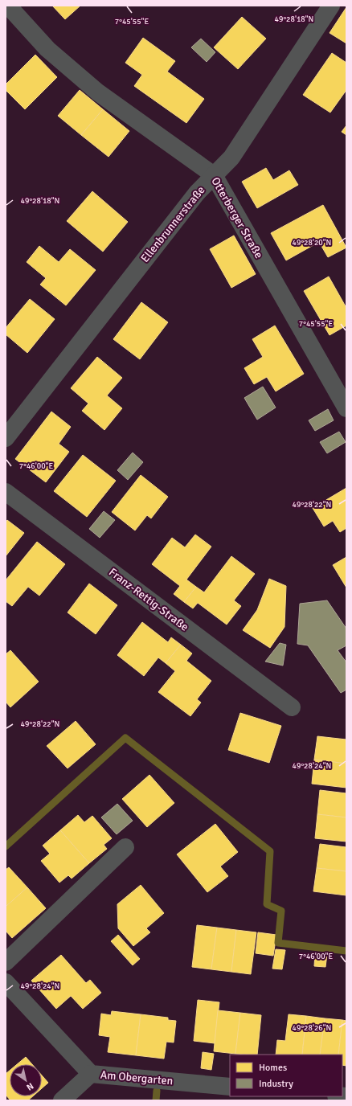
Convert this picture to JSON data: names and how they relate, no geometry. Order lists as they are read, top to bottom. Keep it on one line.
{"streets":{"street":["Otterberger Straße","Ellenbrunnerstraße","Franz-Rettig-Straße","Am Obergarten"]},"crossings":[["Otterberger Straße","Ellenbrunnerstraße"]],"legend":["Homes","Industry"],"north":"bottom right","coordinates":["49°28'18\"N","7°45'55\"E","49°28'20\"N","7°46'00\"E","49°28'22\"N","49°28'24\"N","49°28'26\"N"]}
